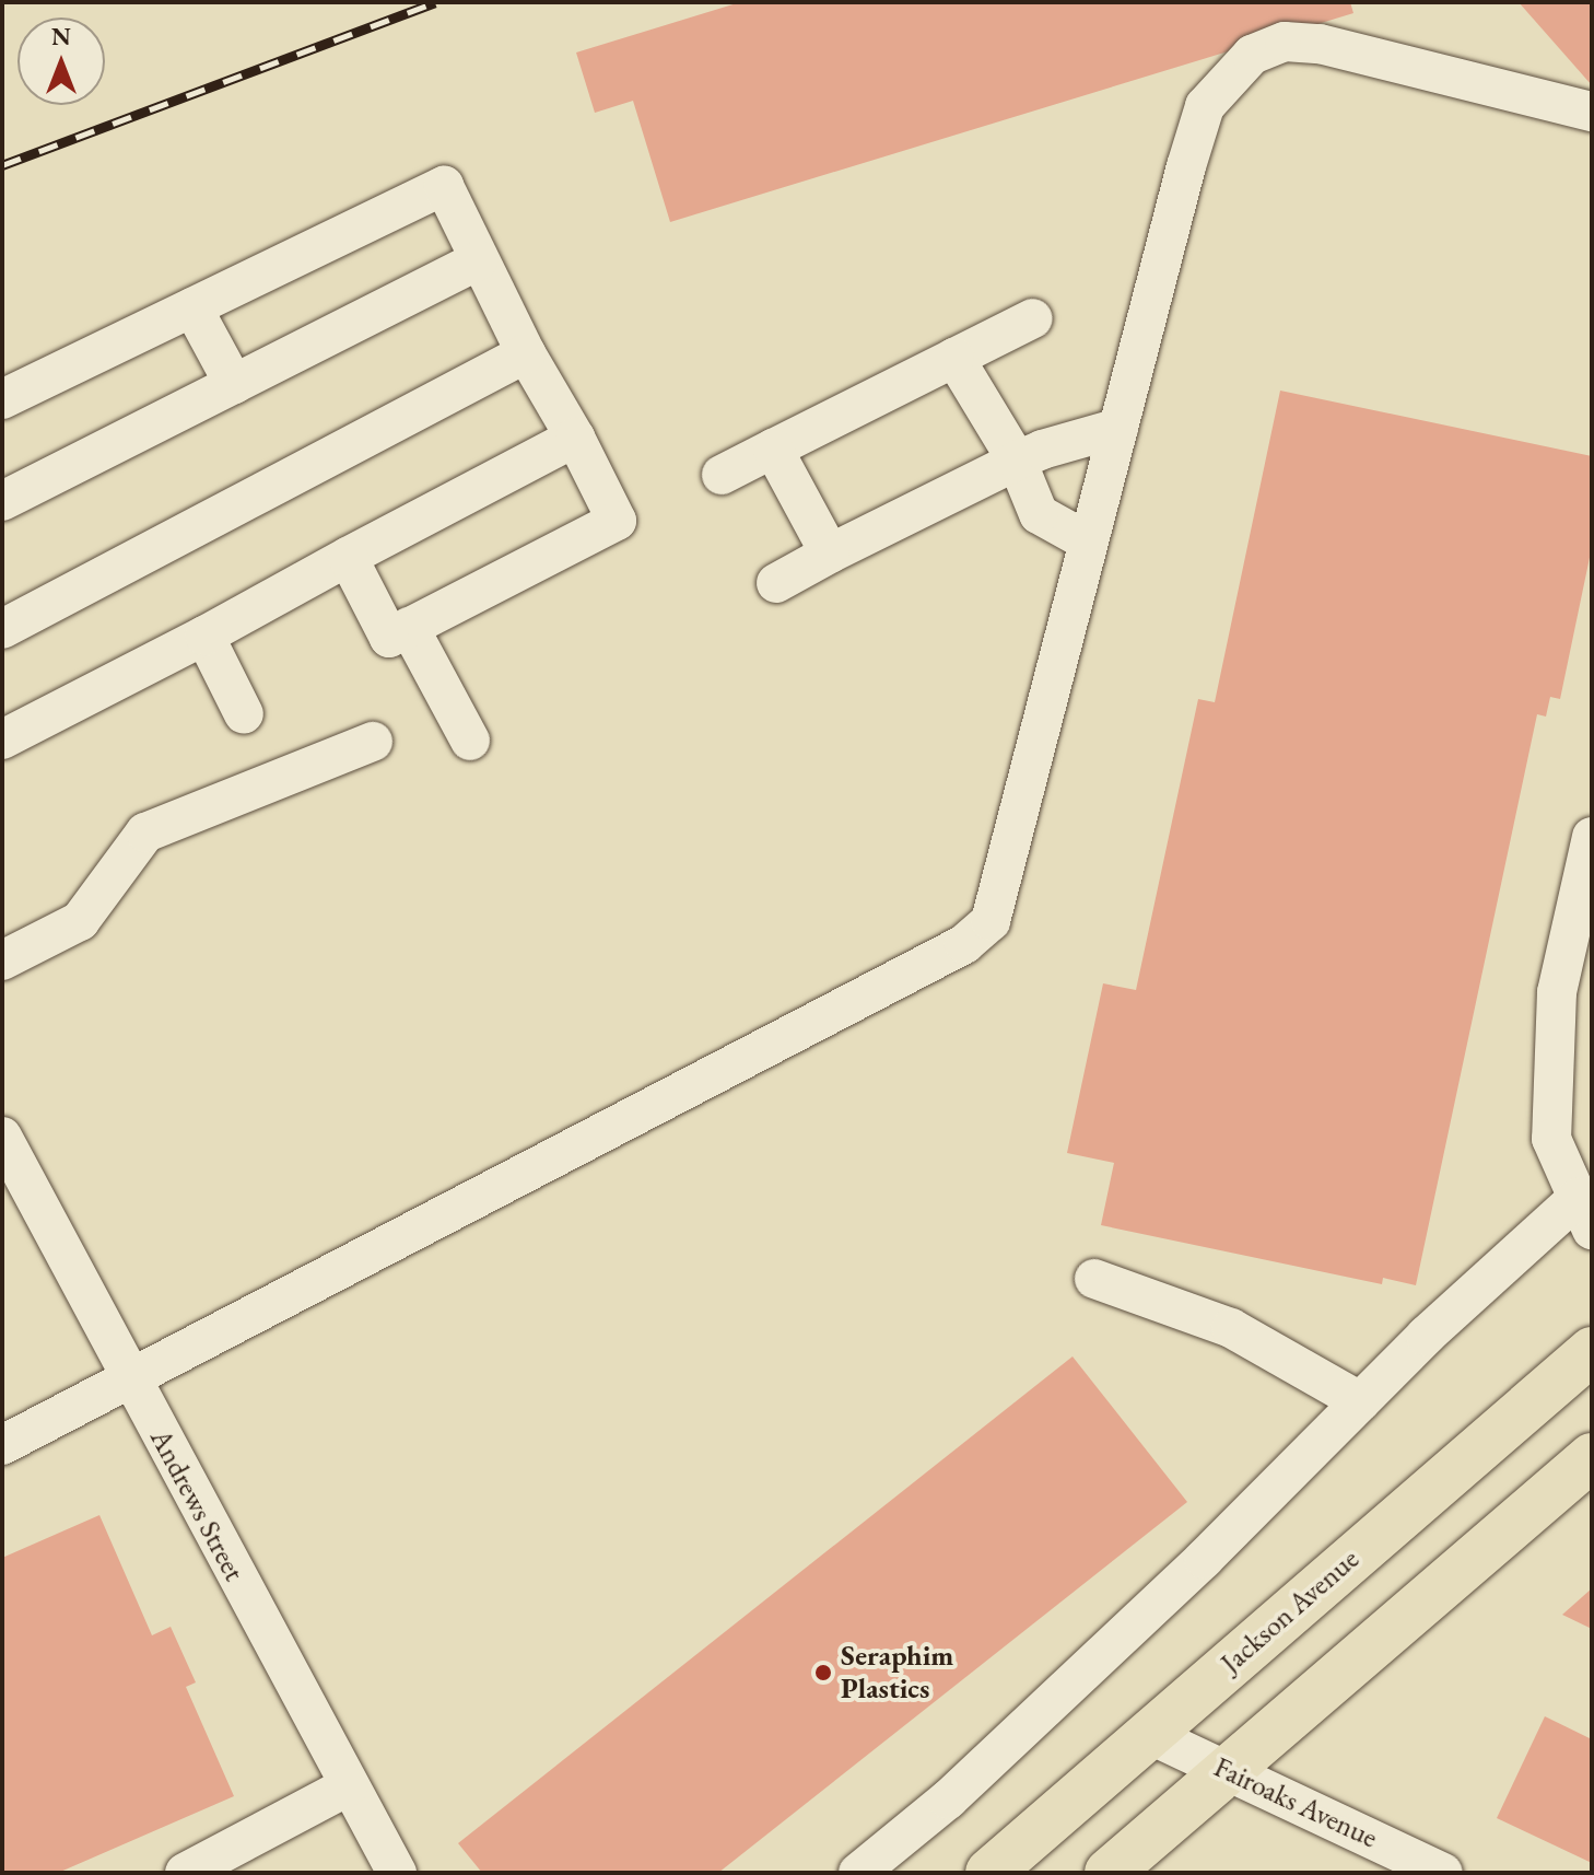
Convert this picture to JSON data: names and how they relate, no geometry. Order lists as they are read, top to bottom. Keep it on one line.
{"streets":{"main road":["Jackson Avenue"],"street":["Andrews Street","Fairoaks Avenue"]},"crossings":[["Jackson Avenue","Fairoaks Avenue"]],"places":["Seraphim Plastics"],"north":"top"}
